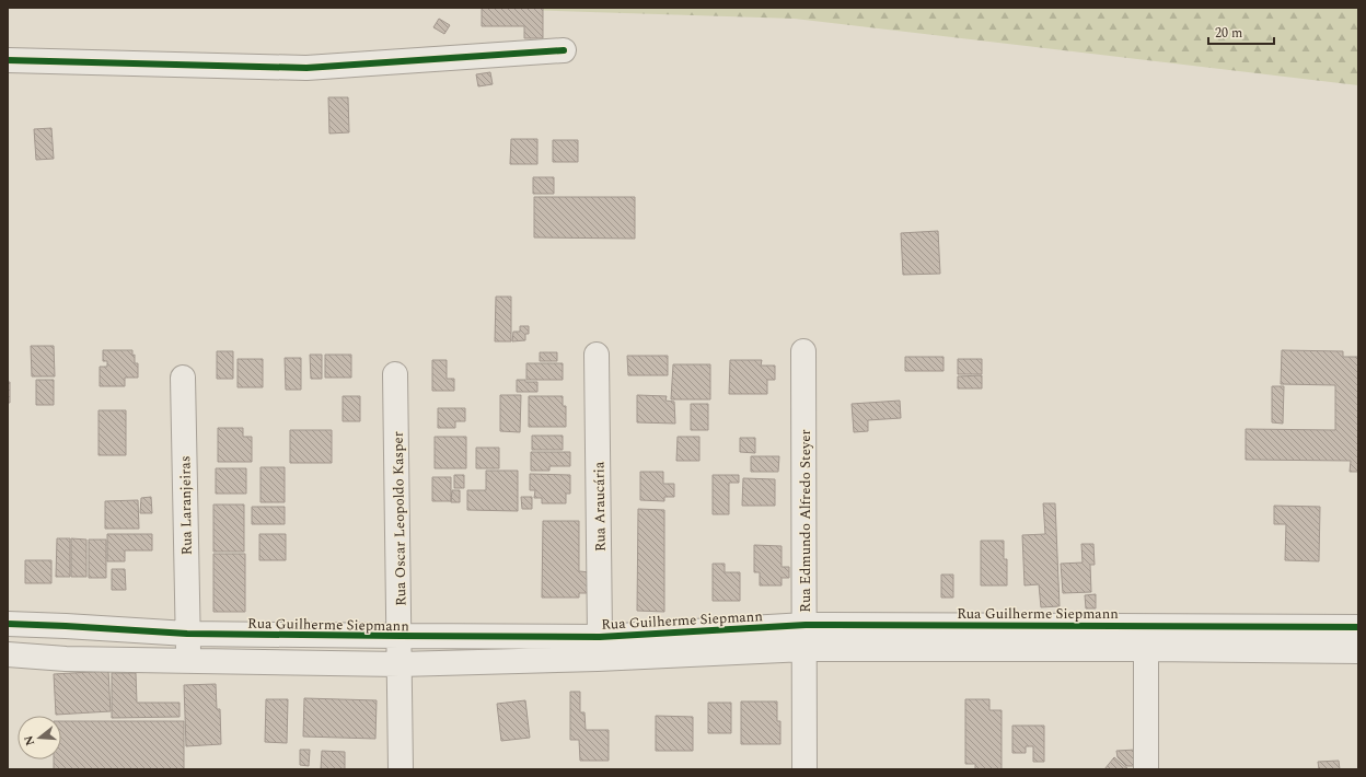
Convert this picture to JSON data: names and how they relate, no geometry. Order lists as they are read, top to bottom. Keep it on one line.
{"streets":{"street":["Rua Laranjeiras","Rua Araucária","Rua Oscar Leopoldo Kasper","Rua Edmundo Alfredo Steyer","Rua Guilherme Siepmann"]},"crossings":[["Rua Laranjeiras","Rua Guilherme Siepmann"],["Rua Araucária","Rua Guilherme Siepmann"],["Rua Oscar Leopoldo Kasper","Rua Guilherme Siepmann"],["Rua Edmundo Alfredo Steyer","Rua Guilherme Siepmann"]],"scale_bar":"20 m","north":"left"}
